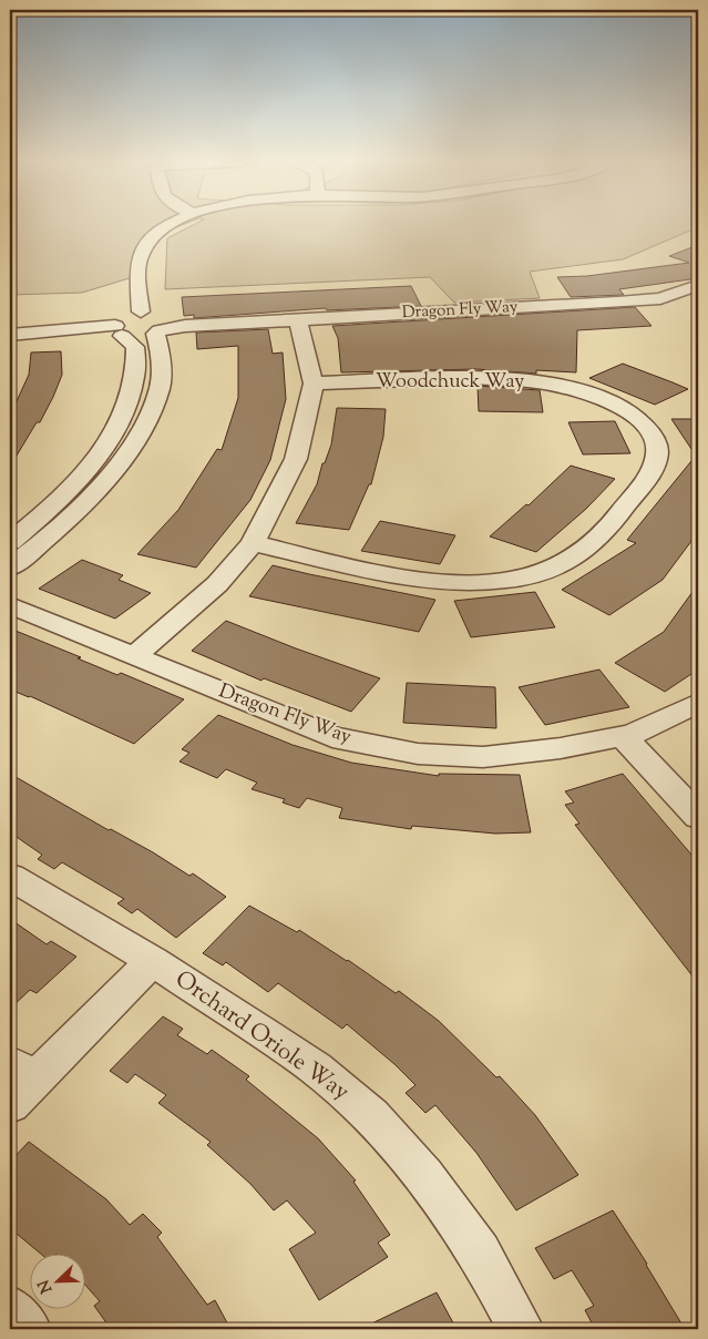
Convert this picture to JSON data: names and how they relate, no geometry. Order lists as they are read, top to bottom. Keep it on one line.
{"streets":{"street":["Dragon Fly Way","Woodchuck Way","Orchard Oriole Way"]},"north":"bottom left"}
